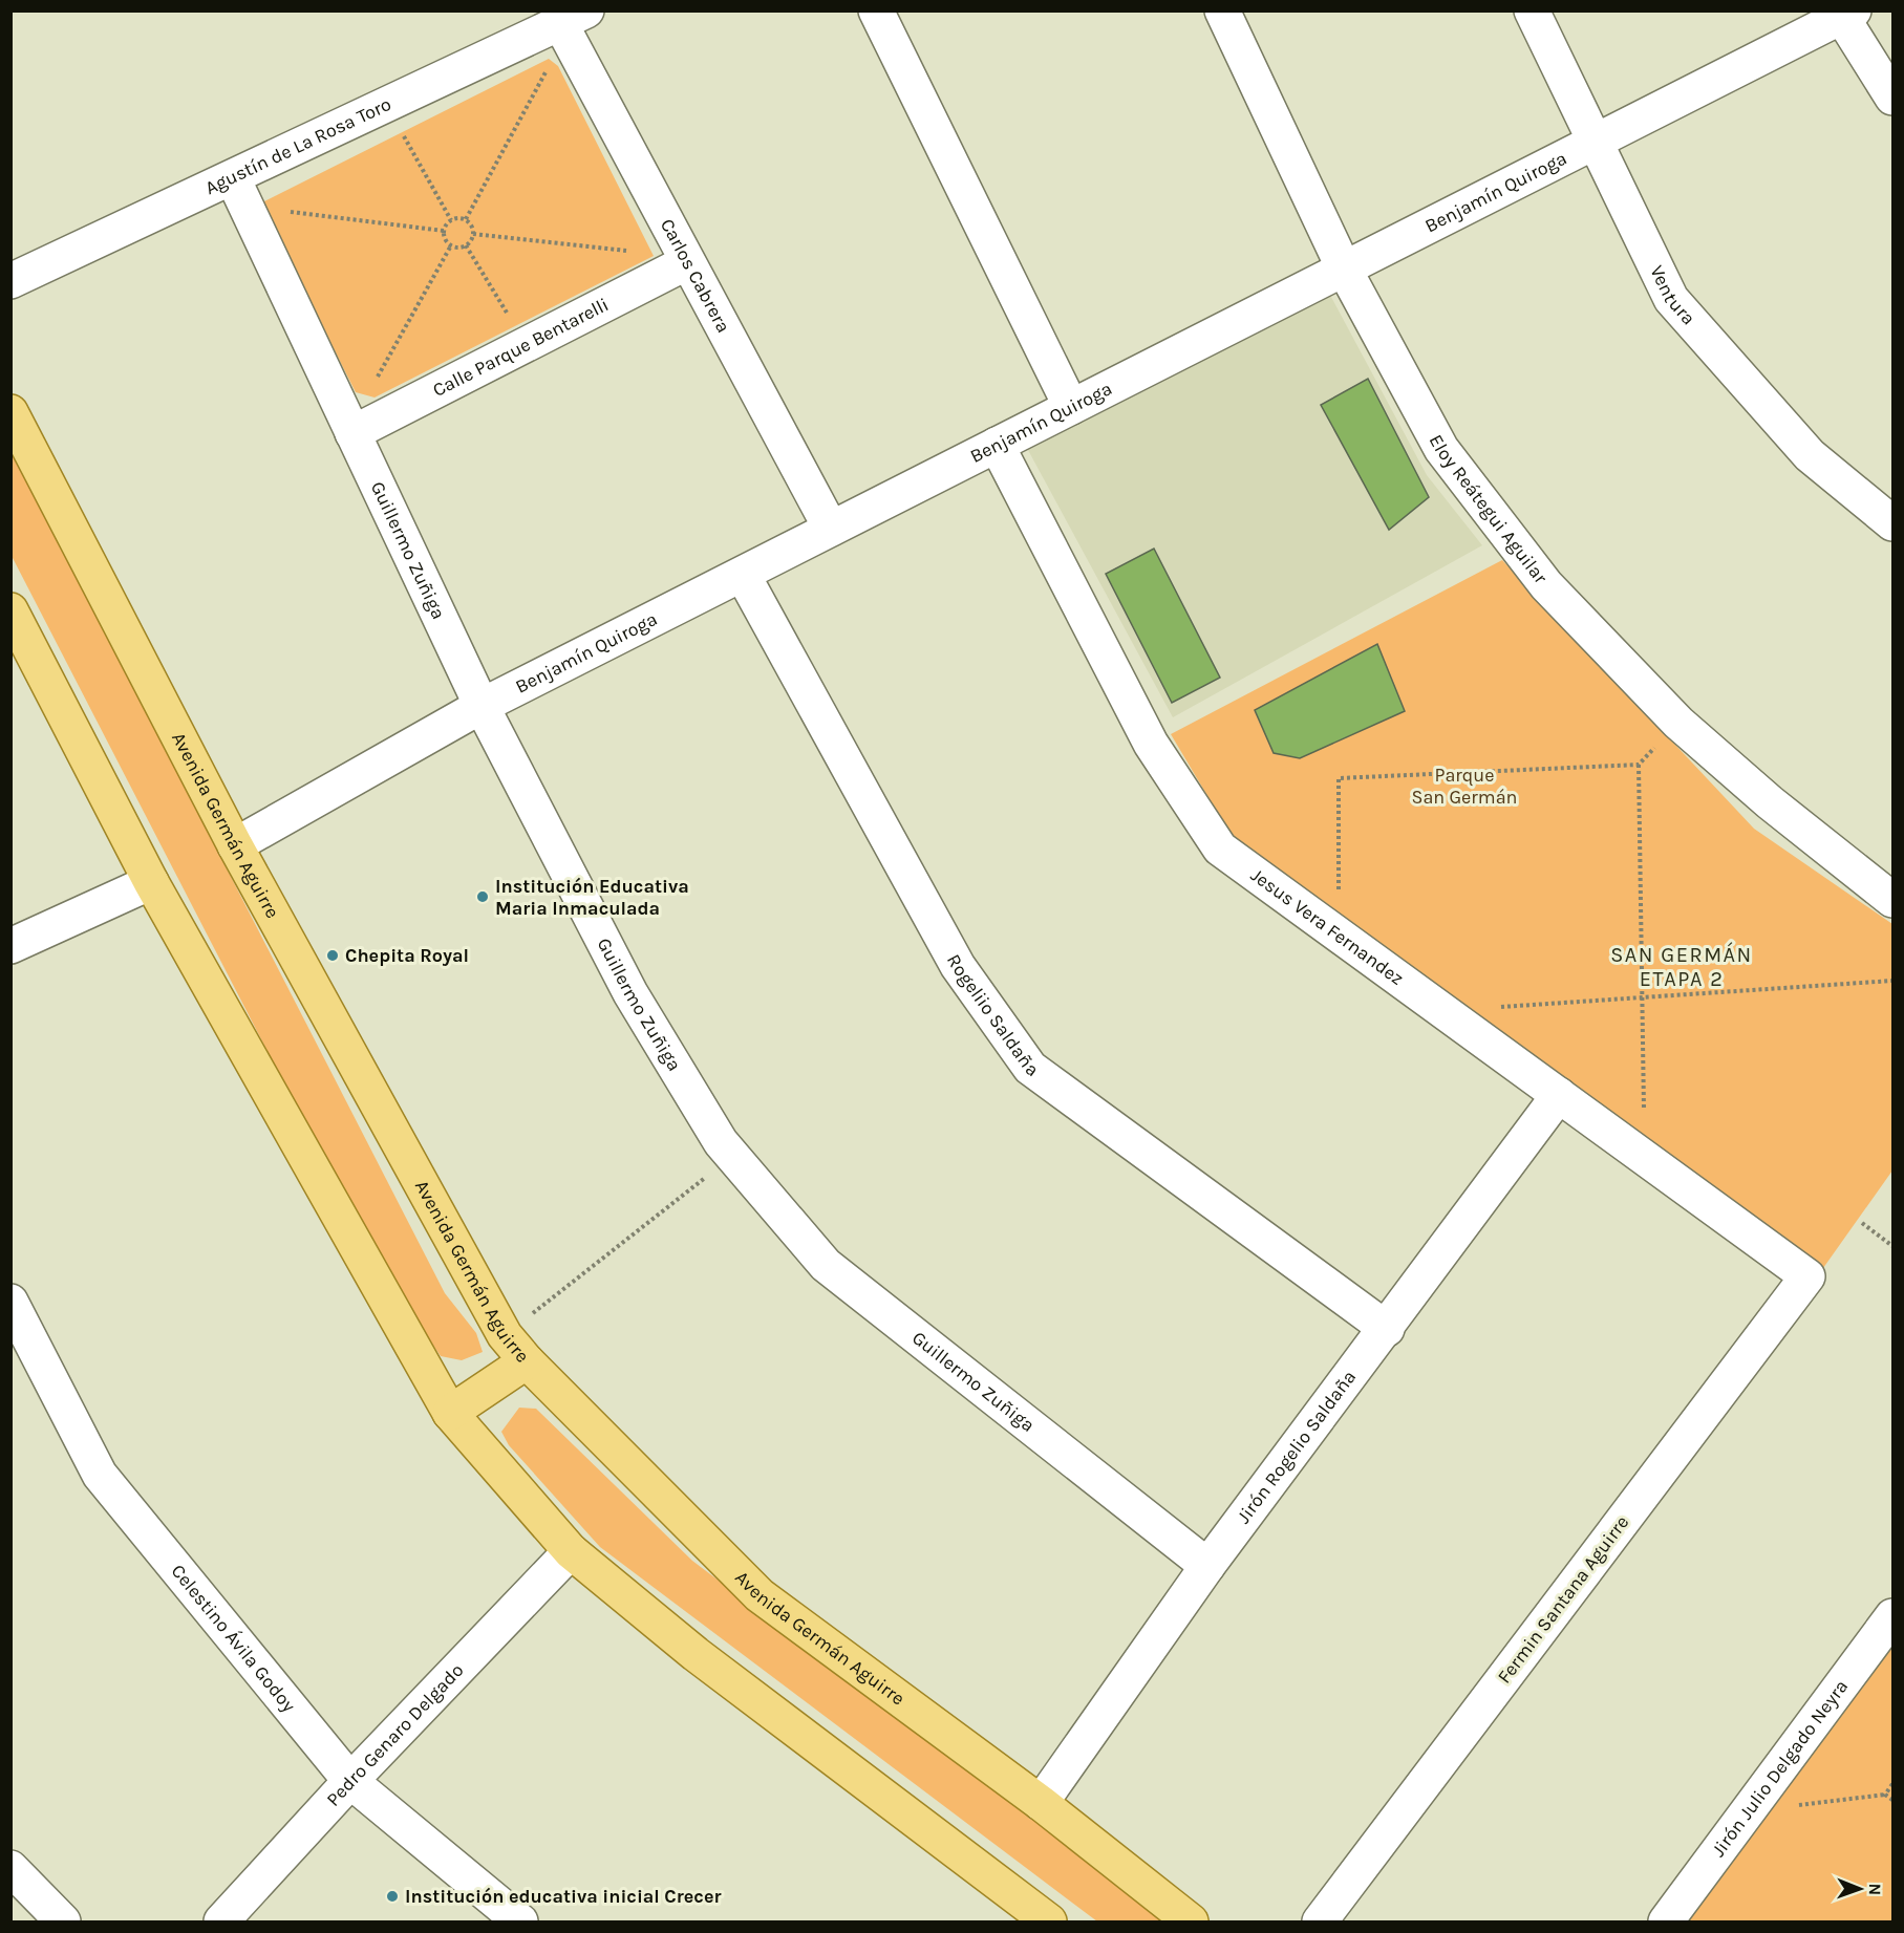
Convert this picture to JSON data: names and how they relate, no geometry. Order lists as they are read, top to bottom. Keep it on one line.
{"streets":{"main road":["Avenida Germán Aguirre"],"street":["Agustín de La Rosa Toro","Benjamín Quiroga","Carlos Cabrera","Ventura","Calle Parque Bentarelli","Eloy Reátegui Aguilar","Guillermo Zuñiga","Jesus Vera Fernandez","Rogeliio Saldaña","Jirón Rogelio Saldaña","Fermin Santana Aguirre","Celestino Ávila Godoy","Pedro Genaro Delgado","Jirón Julio Delgado Neyra"]},"crossings":[["Agustín de La Rosa Toro","Carlos Cabrera"],["Agustín de La Rosa Toro","Guillermo Zuñiga"],["Benjamín Quiroga","Carlos Cabrera"],["Benjamín Quiroga","Ventura"],["Benjamín Quiroga","Eloy Reátegui Aguilar"],["Benjamín Quiroga","Guillermo Zuñiga"],["Benjamín Quiroga","Avenida Germán Aguirre"],["Benjamín Quiroga","Jesus Vera Fernandez"],["Benjamín Quiroga","Rogeliio Saldaña"],["Carlos Cabrera","Calle Parque Bentarelli"],["Calle Parque Bentarelli","Guillermo Zuñiga"],["Guillermo Zuñiga","Jirón Rogelio Saldaña"],["Avenida Germán Aguirre","Jirón Rogelio Saldaña"],["Jesus Vera Fernandez","Jirón Rogelio Saldaña"],["Jesus Vera Fernandez","Fermin Santana Aguirre"],["Rogeliio Saldaña","Jirón Rogelio Saldaña"],["Celestino Ávila Godoy","Pedro Genaro Delgado"]],"districts":["SAN GERMÁN ETAPA 2"],"parks":["Parque San Germán"],"places":["Institución Educativa Maria Inmaculada","Chepita Royal","Institución educativa inicial Crecer"],"north":"right"}
